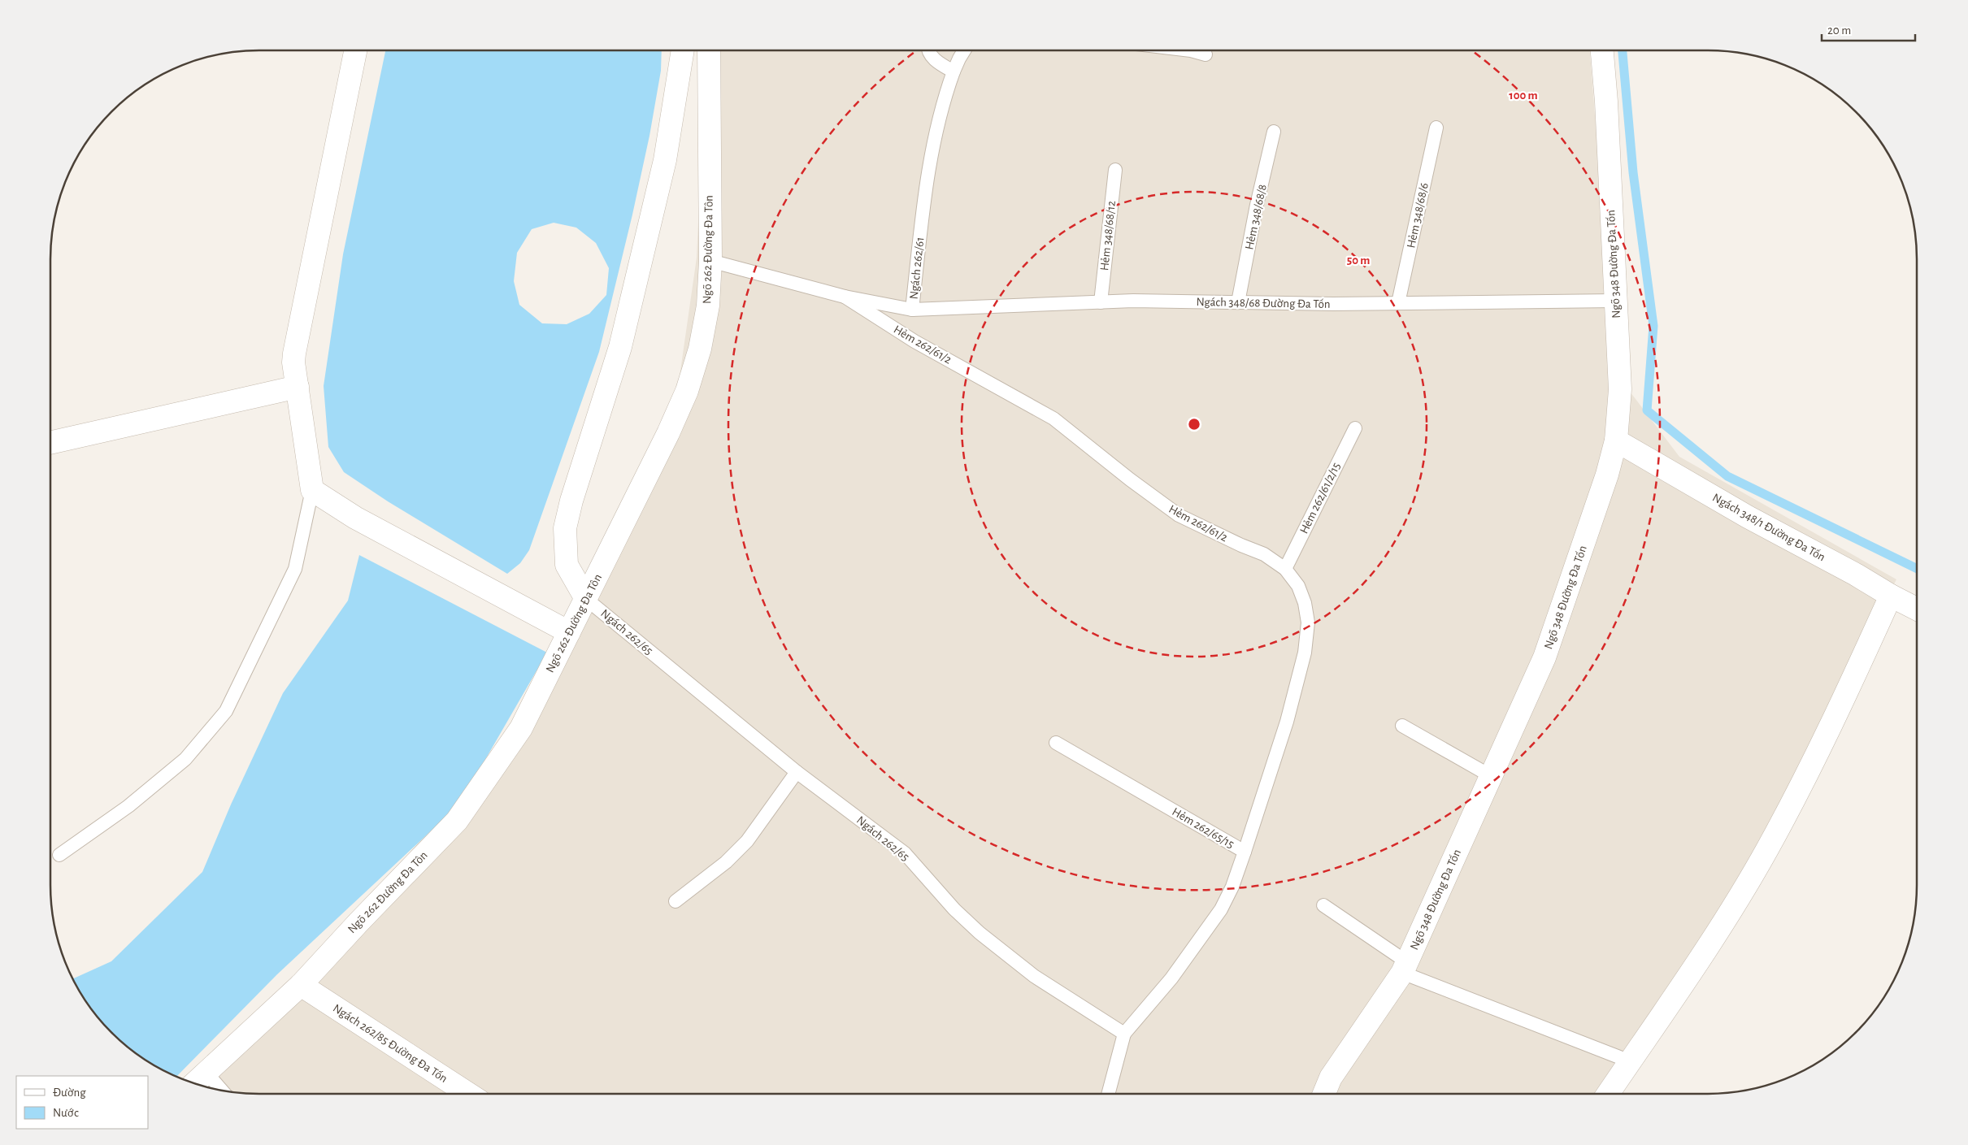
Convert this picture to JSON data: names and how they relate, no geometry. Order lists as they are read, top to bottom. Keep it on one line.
{"streets":{"street":["Ngõ 262 Đường Đa Tôn","Ngõ 348 Đường Đa Tốn","Ngách 348/1 Đường Đa Tốn","Ngách 262/85 Đường Đa Tốn"],"lane":["Hẻm 348/68/6","Hẻm 348/68/8","Hẻm 348/68/12","Ngách 262/61","Ngách 348/68 Đường Đa Tốn","Hẻm 262/61/2","Hẻm 262/61/2/15","Ngách 262/65","Hẻm 262/65/15"]},"crossings":[["Hẻm 348/68/6","Ngách 348/68 Đường Đa Tốn"],["Hẻm 348/68/8","Ngách 348/68 Đường Đa Tốn"],["Hẻm 348/68/12","Ngách 348/68 Đường Đa Tốn"],["Ngõ 262 Đường Đa Tôn","Ngách 262/61"],["Ngõ 262 Đường Đa Tôn","Ngách 262/65"],["Ngõ 262 Đường Đa Tôn","Ngách 262/85 Đường Đa Tốn"],["Ngõ 348 Đường Đa Tốn","Ngách 348/68 Đường Đa Tốn"],["Ngõ 348 Đường Đa Tốn","Ngách 348/1 Đường Đa Tốn"],["Ngách 262/61","Ngách 348/68 Đường Đa Tốn"],["Ngách 262/61","Hẻm 262/61/2"],["Hẻm 262/61/2","Hẻm 262/61/2/15"],["Hẻm 262/61/2","Hẻm 262/65/15"],["Ngách 262/65","Hẻm 262/65/15"]],"legend":["Đường","Nước"],"scale_bar":"20 m","rings":["100 m","50 m"]}
